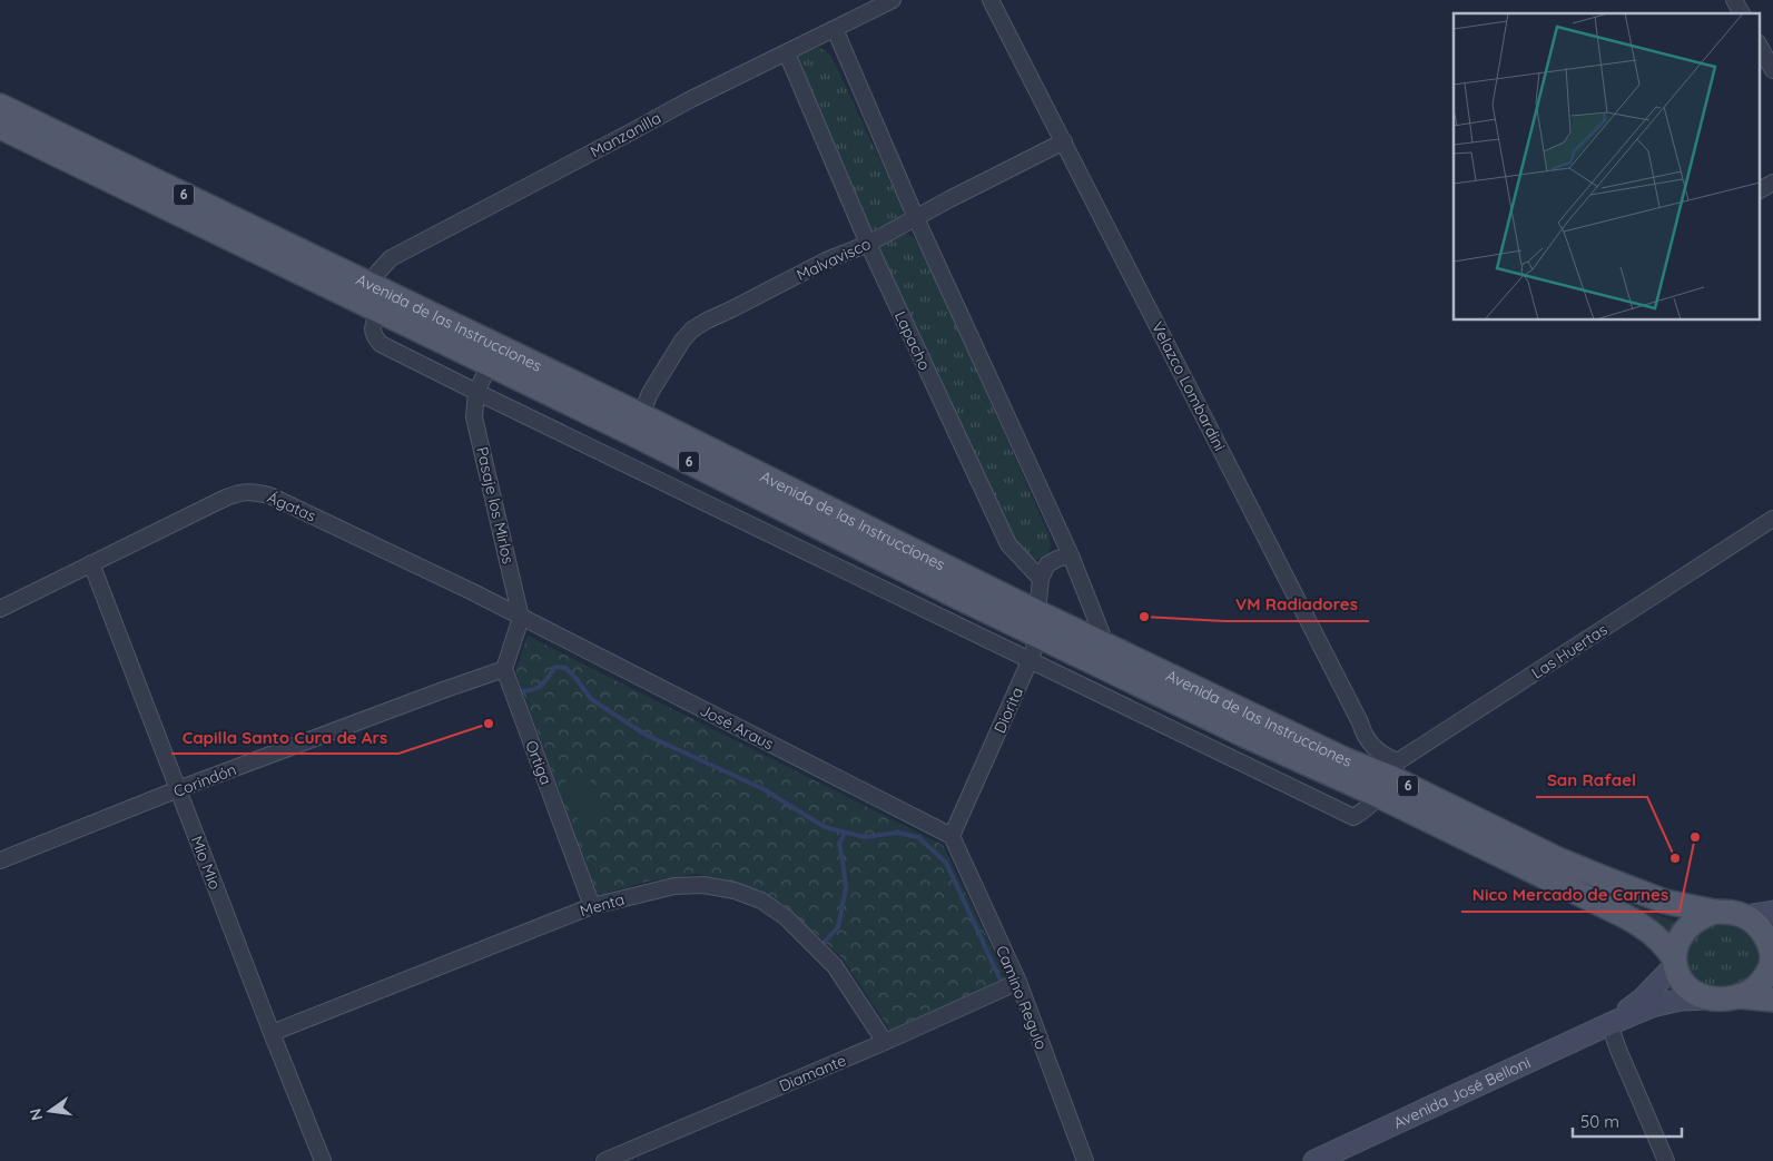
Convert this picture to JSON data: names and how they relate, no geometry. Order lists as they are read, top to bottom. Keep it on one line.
{"streets":{"main road":["6","Avenida de las Instrucciones","Avenida José Belloni"],"street":["Manzanilla","Malvavisco","Lapacho","Velazco Lombardini","Pasaje los Mirlos","Ágatas","Las Huertas","Diorita","José Araus","Ortiga","Corindón","Mio Mio","Menta","Camino Regulo","Diamante"]},"crossings":[["Manzanilla","Avenida de las Instrucciones"],["Manzanilla","Lapacho"],["Malvavisco","Avenida de las Instrucciones"],["Malvavisco","Lapacho"],["Malvavisco","Velazco Lombardini"],["Avenida de las Instrucciones","Velazco Lombardini"],["Avenida de las Instrucciones","Pasaje los Mirlos"],["Avenida de las Instrucciones","Las Huertas"],["Avenida de las Instrucciones","Diorita"],["Avenida de las Instrucciones","Avenida José Belloni"],["Lapacho","Diorita"],["Velazco Lombardini","Las Huertas"],["Pasaje los Mirlos","Ágatas"],["Pasaje los Mirlos","José Araus"],["Ágatas","José Araus"],["Ágatas","Mio Mio"],["Diorita","José Araus"],["Diorita","Camino Regulo"],["José Araus","Camino Regulo"],["Ortiga","Corindón"],["Ortiga","Menta"],["Corindón","Mio Mio"],["Mio Mio","Menta"],["Menta","Diamante"],["Camino Regulo","Diamante"]],"places":["VM Radiadores","Capilla Santo Cura de Ars","Nico Mercado de Carnes","San Rafael"],"scale_bar":"50 m","north":"left"}
